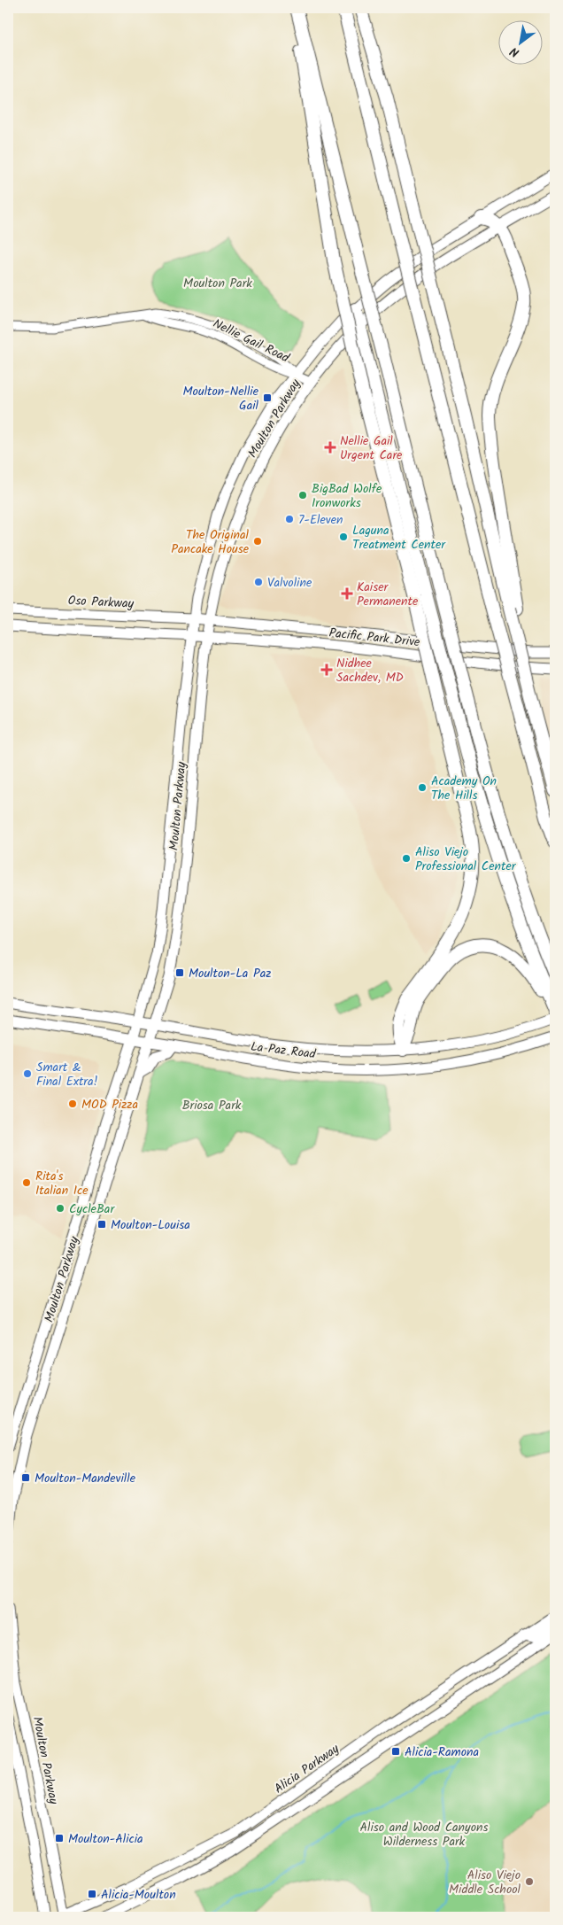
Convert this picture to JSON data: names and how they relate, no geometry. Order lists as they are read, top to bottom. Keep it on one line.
{"streets":{"main road":["Moulton Parkway","Oso Parkway","Pacific Park Drive","La Paz Road","Alicia Parkway"],"street":["Nellie Gail Road"]},"crossings":[["Nellie Gail Road","Moulton Parkway"],["Moulton Parkway","Oso Parkway"],["Moulton Parkway","Pacific Park Drive"],["Moulton Parkway","La Paz Road"],["Moulton Parkway","Alicia Parkway"],["Oso Parkway","Pacific Park Drive"]],"parks":["Moulton Park","Briosa Park","Aliso and Wood Canyons Wilderness Park"],"places":{"transit":["Moulton-Nellie Gail","Moulton-La Paz","Moulton-Louisa","Moulton-Mandeville","Alicia-Ramona","Moulton-Alicia","Alicia-Moulton"],"health":["Nellie Gail Urgent Care","Kaiser Permanente","Nidhee Sachdev, MD"],"other":["BigBad Wolfe Ironworks","7-Eleven","Laguna Treatment Center","The Original Pancake House","Valvoline","Academy On The Hills","Aliso Viejo Professional Center","Smart & Final Extra!","MOD Pizza","Rita's Italian Ice","CycleBar","Aliso Viejo Middle School"]},"north":"bottom left"}
